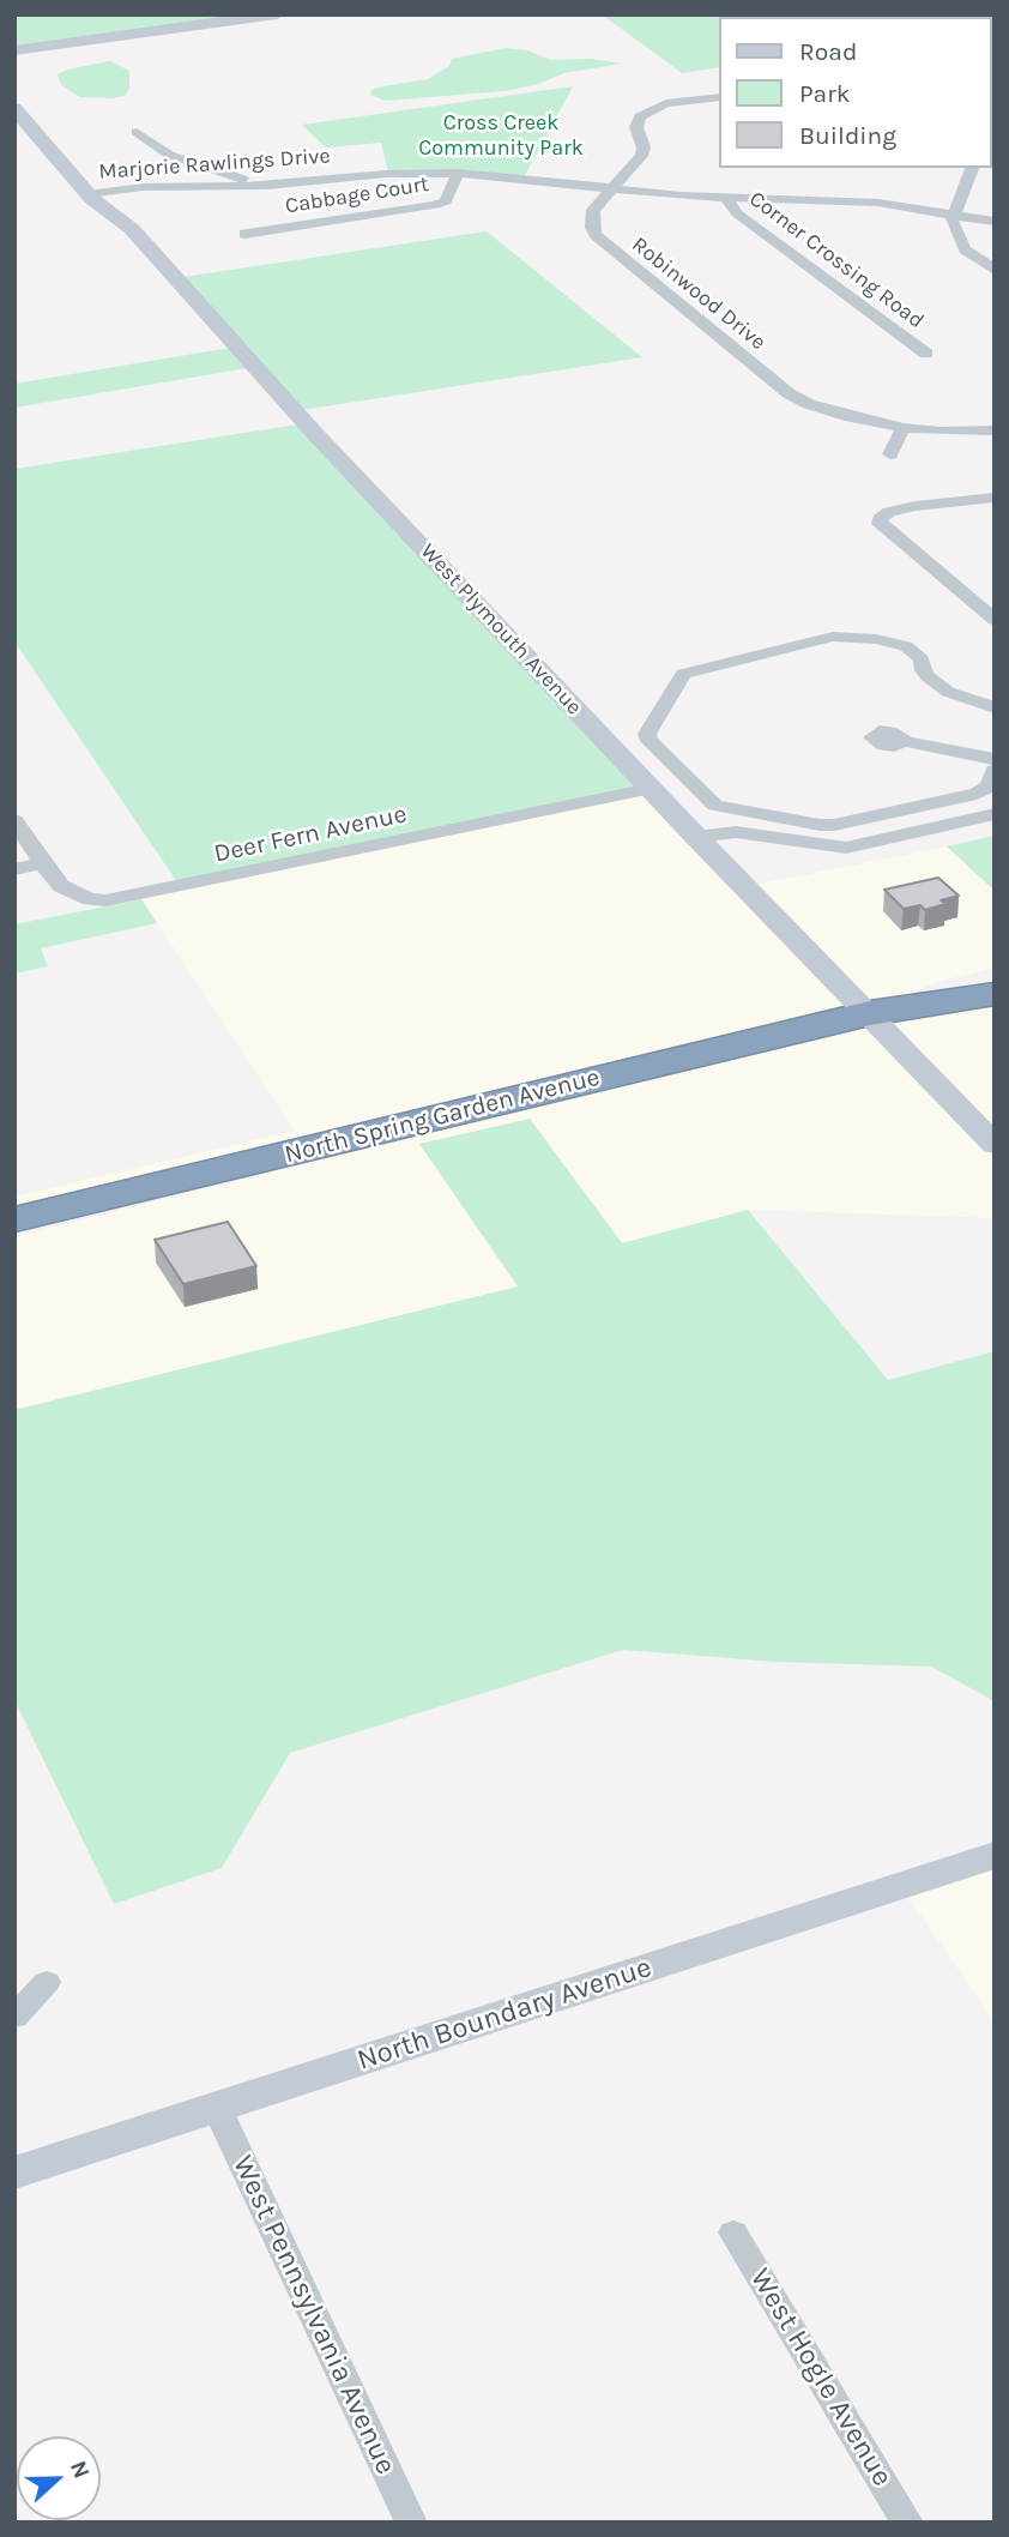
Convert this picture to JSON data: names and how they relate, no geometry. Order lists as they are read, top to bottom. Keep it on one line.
{"streets":{"highway":["North Spring Garden Avenue"],"street":["Marjorie Rawlings Drive","Cabbage Court","Corner Crossing Road","Robinwood Drive","West Plymouth Avenue","Deer Fern Avenue","North Boundary Avenue","West Pennsylvania Avenue","West Hogle Avenue"]},"crossings":[["Marjorie Rawlings Drive","Cabbage Court"],["Marjorie Rawlings Drive","Corner Crossing Road"],["Marjorie Rawlings Drive","Robinwood Drive"],["Marjorie Rawlings Drive","West Plymouth Avenue"],["West Plymouth Avenue","Deer Fern Avenue"],["West Plymouth Avenue","North Spring Garden Avenue"],["North Boundary Avenue","West Pennsylvania Avenue"]],"parks":["Cross Creek Community Park"],"legend":["Road","Park","Building"],"north":"right"}
